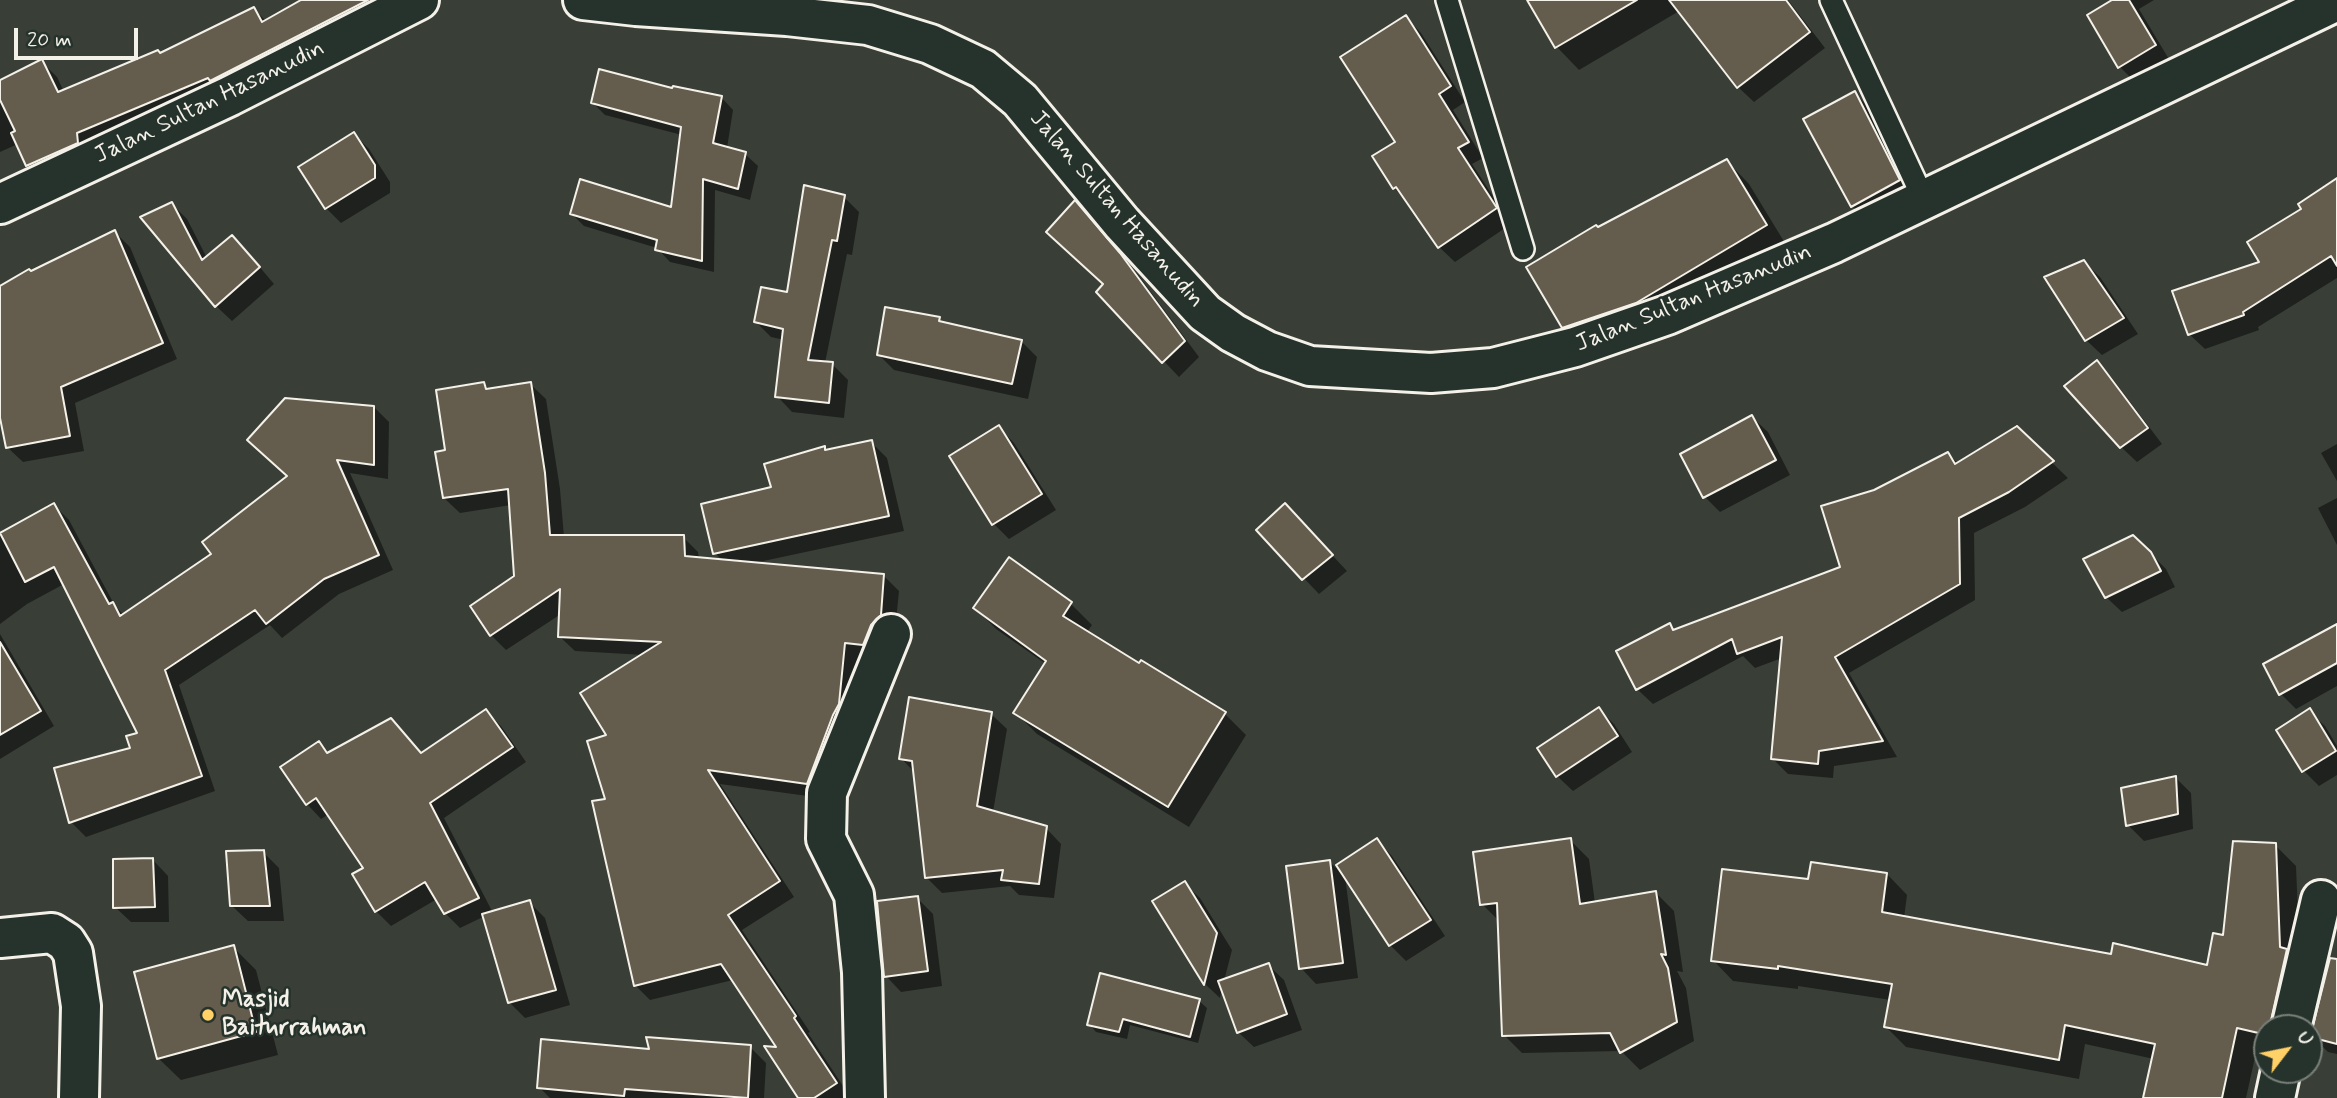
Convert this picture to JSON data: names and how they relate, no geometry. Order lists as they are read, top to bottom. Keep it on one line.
{"streets":{"main road":["Jalan Sultan Hasanudin"]},"places":["Masjid Baiturrahman"],"scale_bar":"20 m","north":"top right"}
